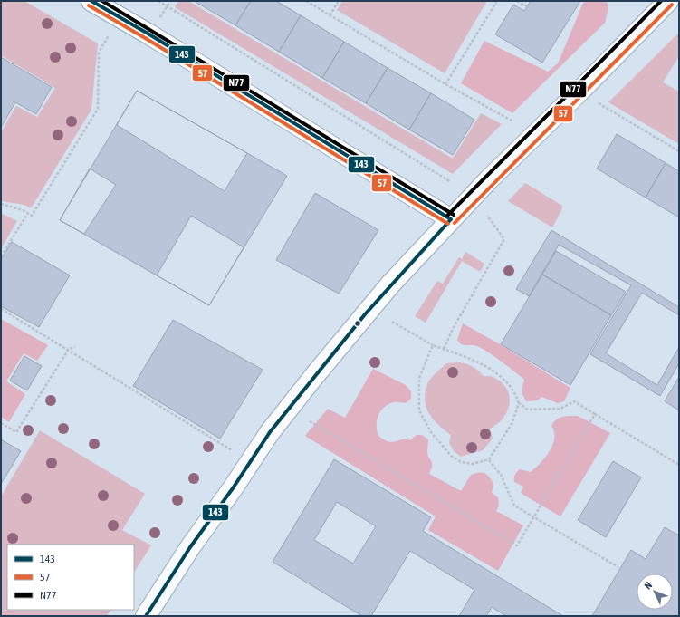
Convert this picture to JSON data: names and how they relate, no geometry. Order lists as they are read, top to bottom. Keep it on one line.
{"lines":["transit line 143","transit line N77","transit line 57"],"legend":["143","57","N77"],"north":"top left"}
